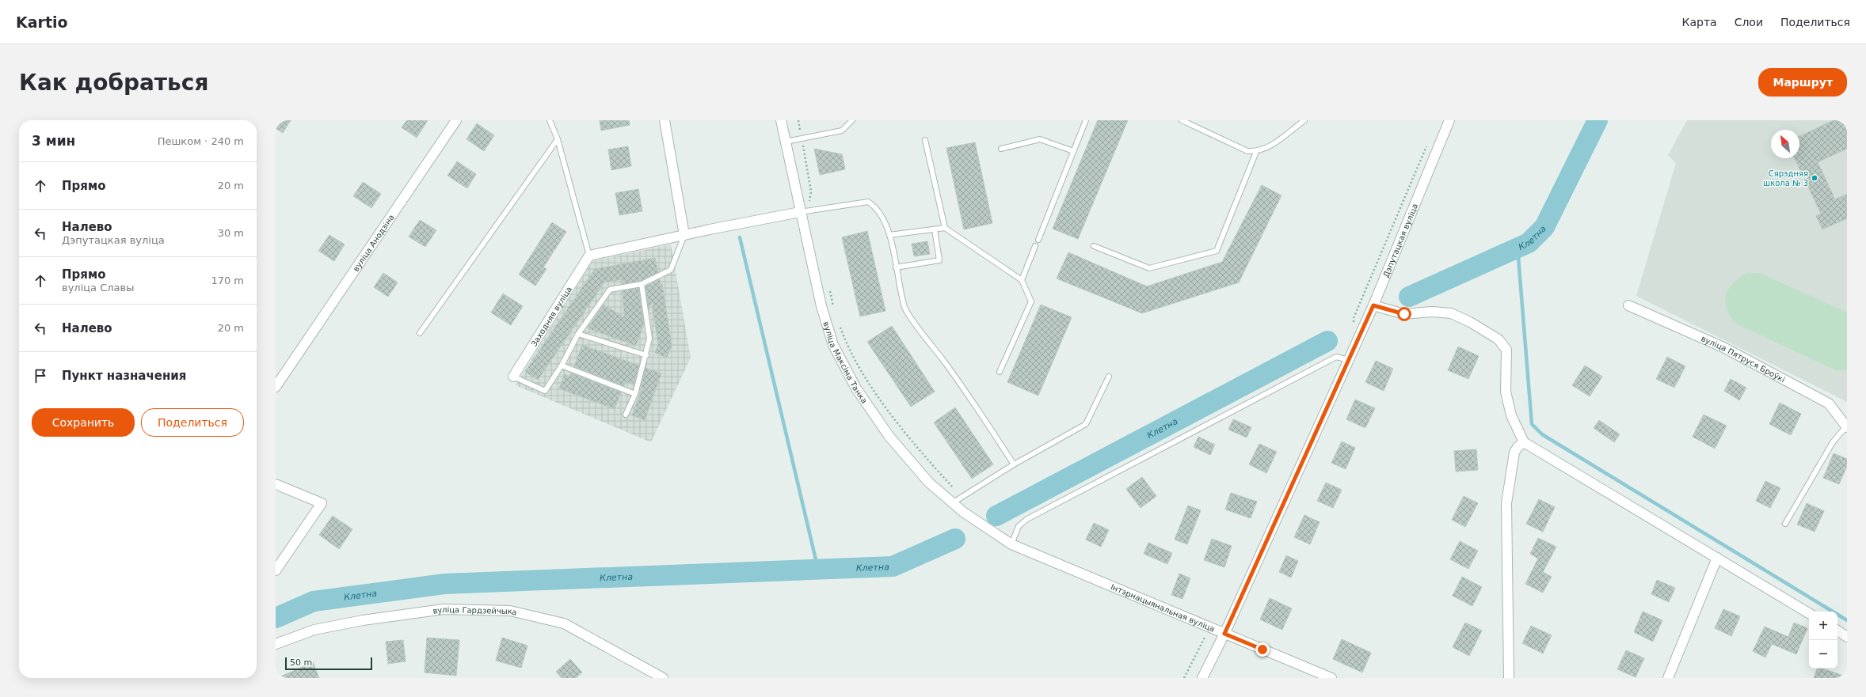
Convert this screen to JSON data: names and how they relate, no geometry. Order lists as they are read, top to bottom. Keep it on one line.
{"streets":{"street":["Дэпутацкая вуліца","вуліца Анодзіна","Заходняя вуліца","вуліца Пятруся Броўкі","вуліца Максіма Танка","Інтэрнацыянальная вуліца","вуліца Гардзейчыка"]},"crossings":[["Дэпутацкая вуліца","Інтэрнацыянальная вуліца"],["вуліца Максіма Танка","Інтэрнацыянальная вуліца"]],"water":["Клетна"],"places":["Сярэдняя школа № 3"],"scale_bar":"50 m","north":"top left","page":{"header":"Kartio","nav":["Карта","Слои","Поделиться"],"buttons":["Маршрут",["Сохранить","Поделиться"]],"title":"Как добраться","heading":["3 мин","Пешком · 240 m"],"list":[["Прямо","20 m"],["Налево","Дэпутацкая вуліца","30 m"],["Прямо","вуліца Славы","170 m"],["Налево","20 m"],"Пункт назначения"],"map_buttons":["+","−"],"scale":"50 m"}}
